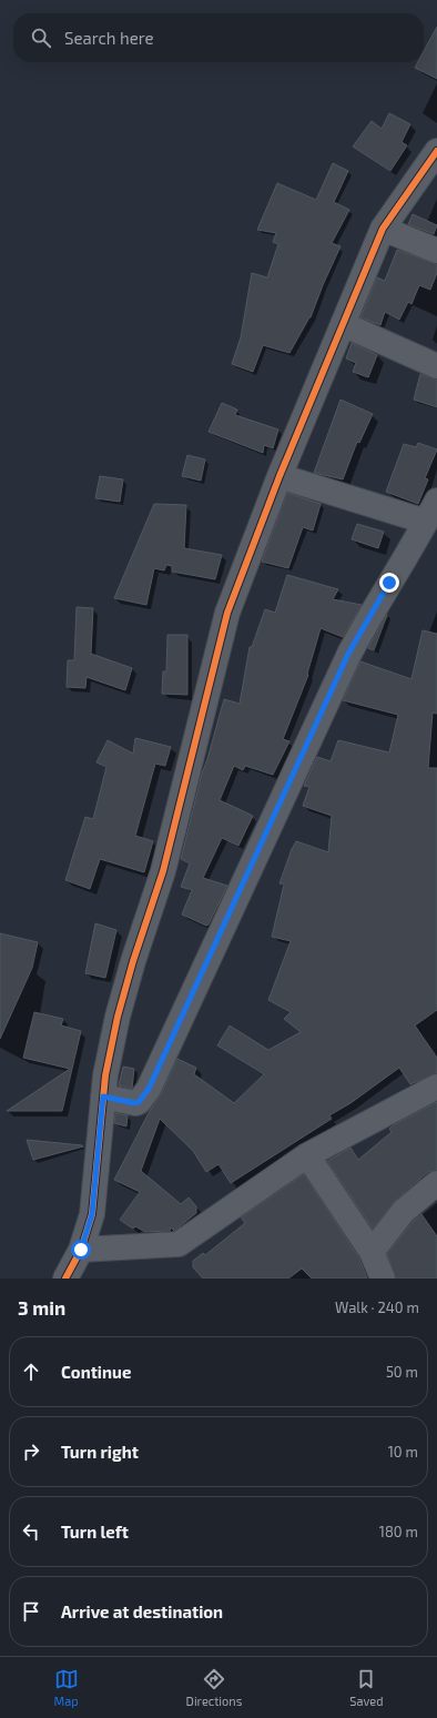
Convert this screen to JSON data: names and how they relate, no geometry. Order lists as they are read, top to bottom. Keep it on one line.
{"page":{"search":"Search here","heading":["3 min","Walk · 240 m"],"list":[["Continue","50 m"],["Turn right","10 m"],["Turn left","180 m"],"Arrive at destination"],"nav":["Map","Directions","Saved"]}}
